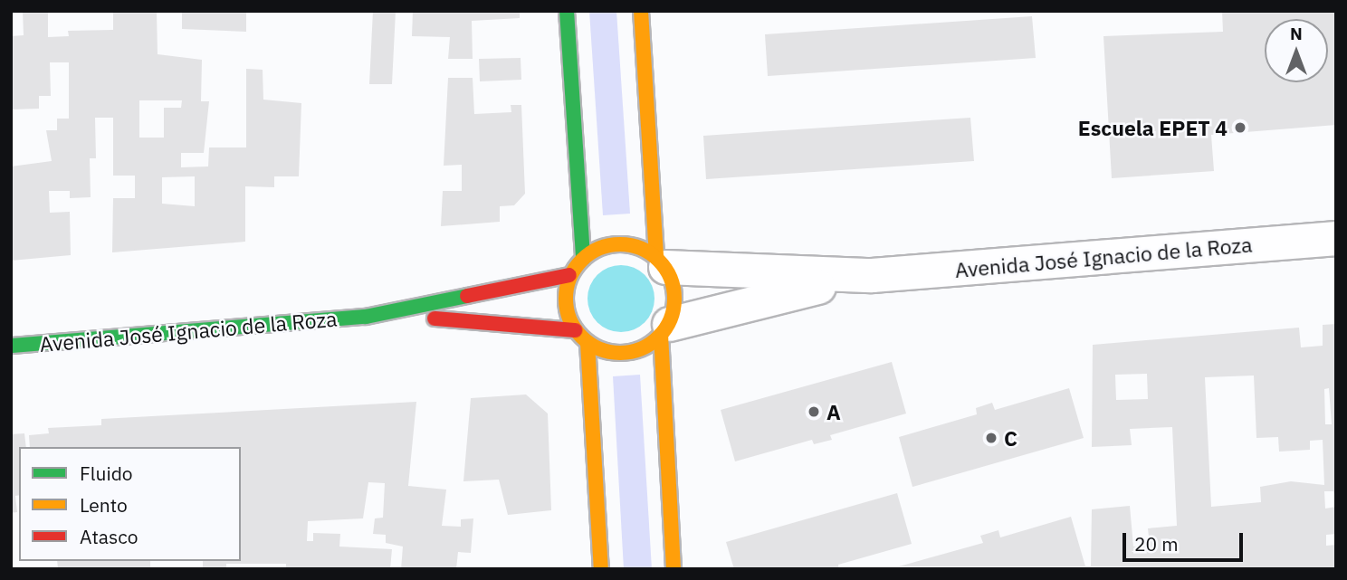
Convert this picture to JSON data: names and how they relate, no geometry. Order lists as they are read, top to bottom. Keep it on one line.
{"streets":{"street":["Avenida José Ignacio de la Roza"]},"places":["Escuela EPET 4","A","C"],"legend":["Fluido","Lento","Atasco"],"scale_bar":"20 m","north":"top"}
